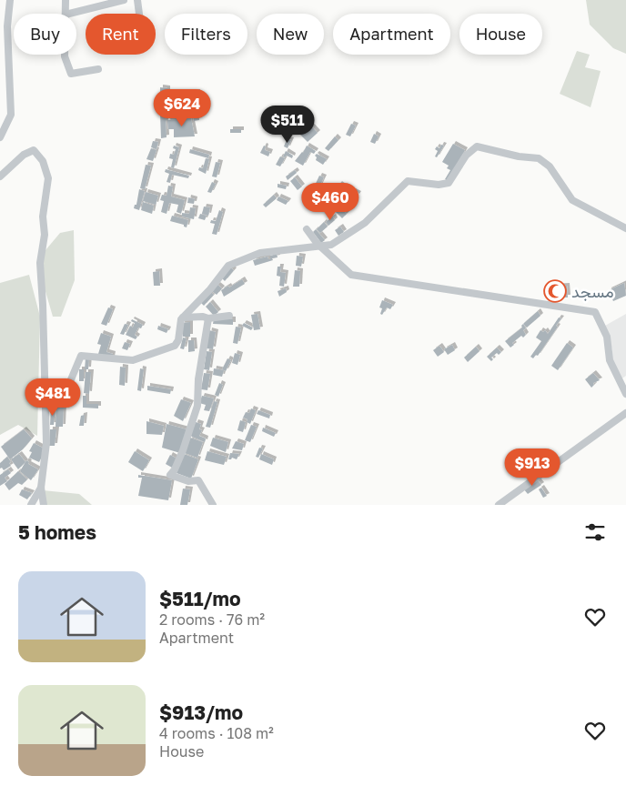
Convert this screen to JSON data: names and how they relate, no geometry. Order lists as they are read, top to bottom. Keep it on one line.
{"places":{"mosque":["مسجد"]},"page":{"chip":["Buy","Rent","Filters","New","Apartment","House"],"price":["$624","$511","$460","$481","$913"],"heading":"5 homes","list":[{"name":"$511/mo","note":"2 rooms · 76 m² · Apartment"},{"name":"$913/mo","note":"4 rooms · 108 m² · House"}]}}
